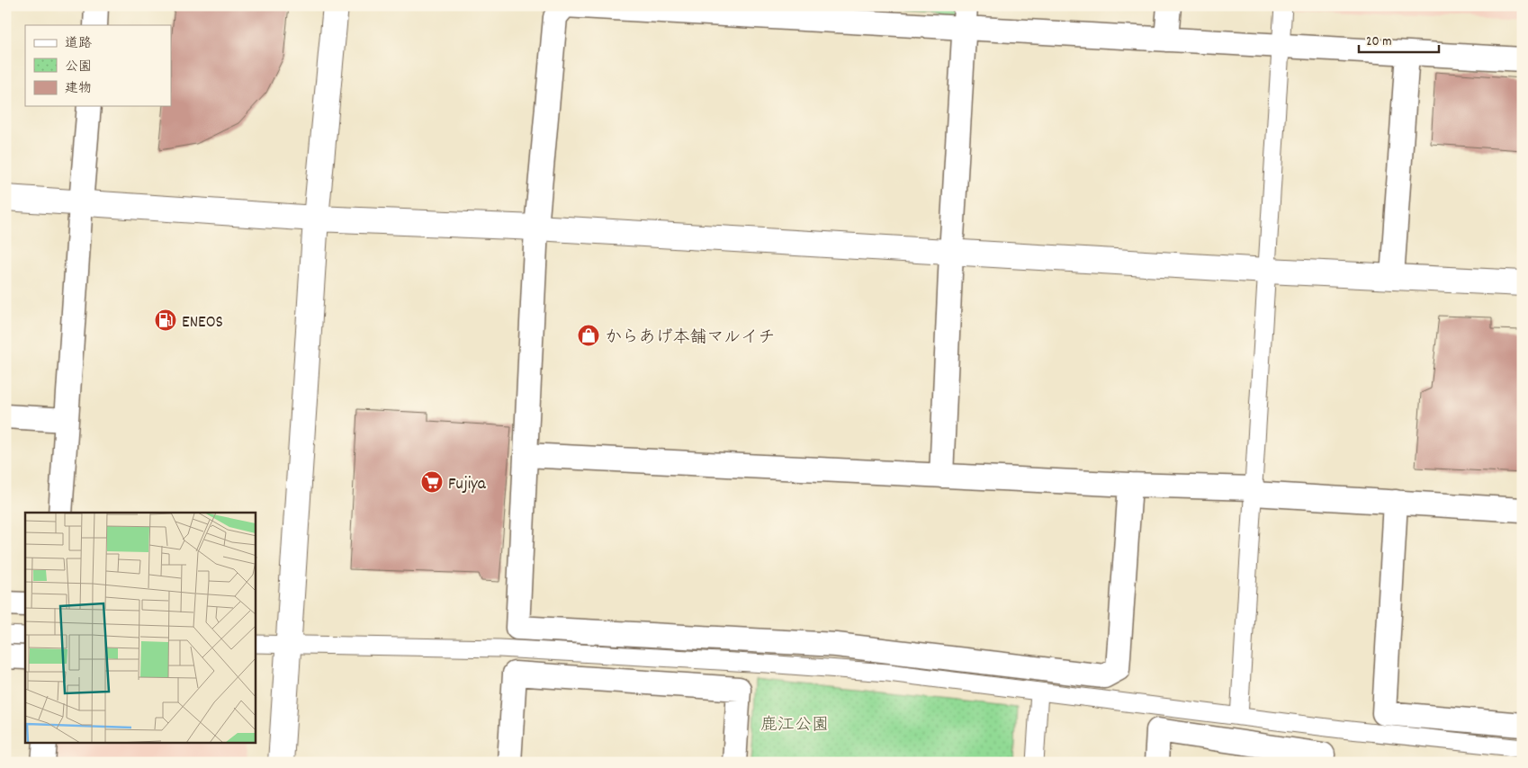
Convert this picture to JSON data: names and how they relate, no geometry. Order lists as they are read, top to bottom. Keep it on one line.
{"parks":["鹿江公園"],"places":{"fuel station":["ENEOS"],"shop":["からあげ本舗マルイチ"],"supermarket":["Fujiya"]},"legend":["道路","公園","建物"],"scale_bar":"20 m"}
